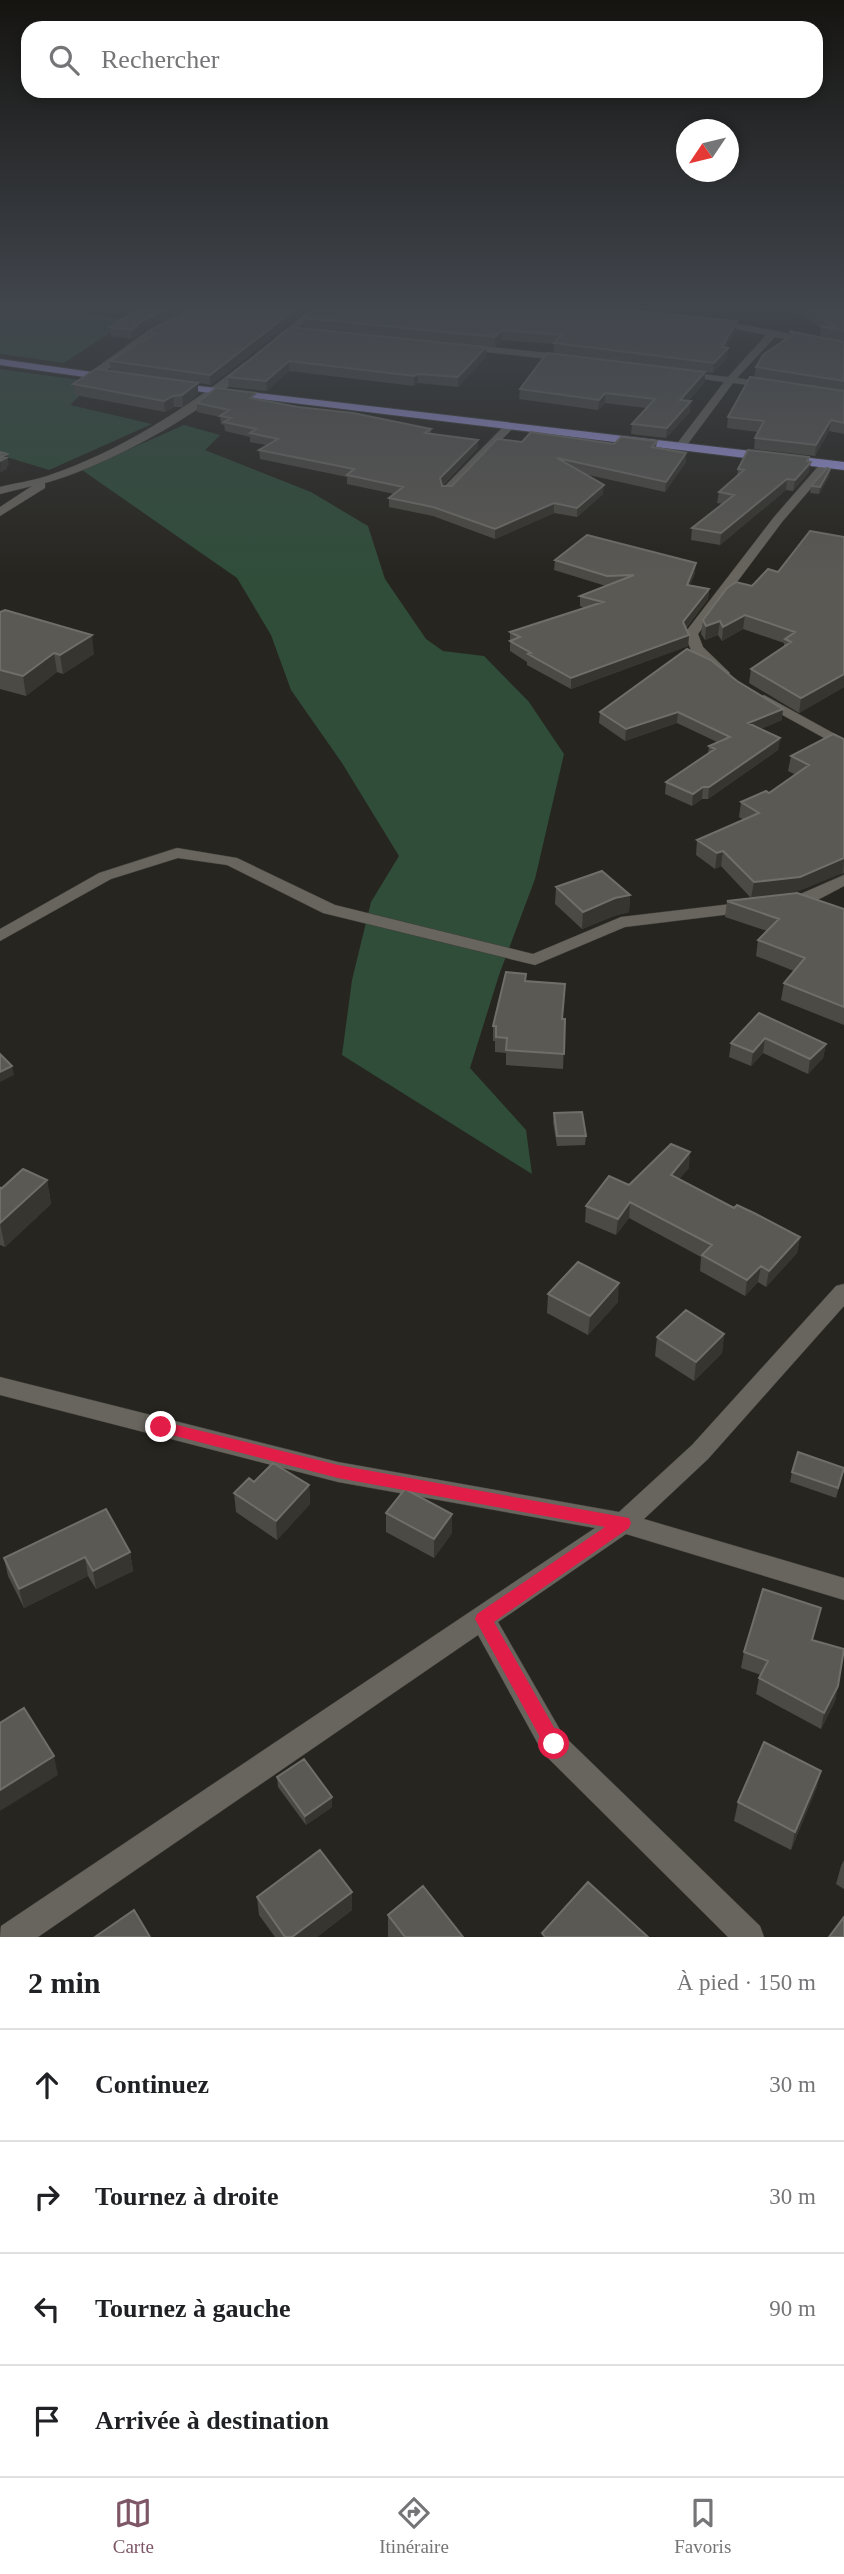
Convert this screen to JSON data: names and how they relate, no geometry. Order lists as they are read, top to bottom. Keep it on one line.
{"north":"bottom left","page":{"search":"Rechercher","heading":["2 min","À pied · 150 m"],"list":[["Continuez","30 m"],["Tournez à droite","30 m"],["Tournez à gauche","90 m"],"Arrivée à destination"],"nav":["Carte","Itinéraire","Favoris"]}}
